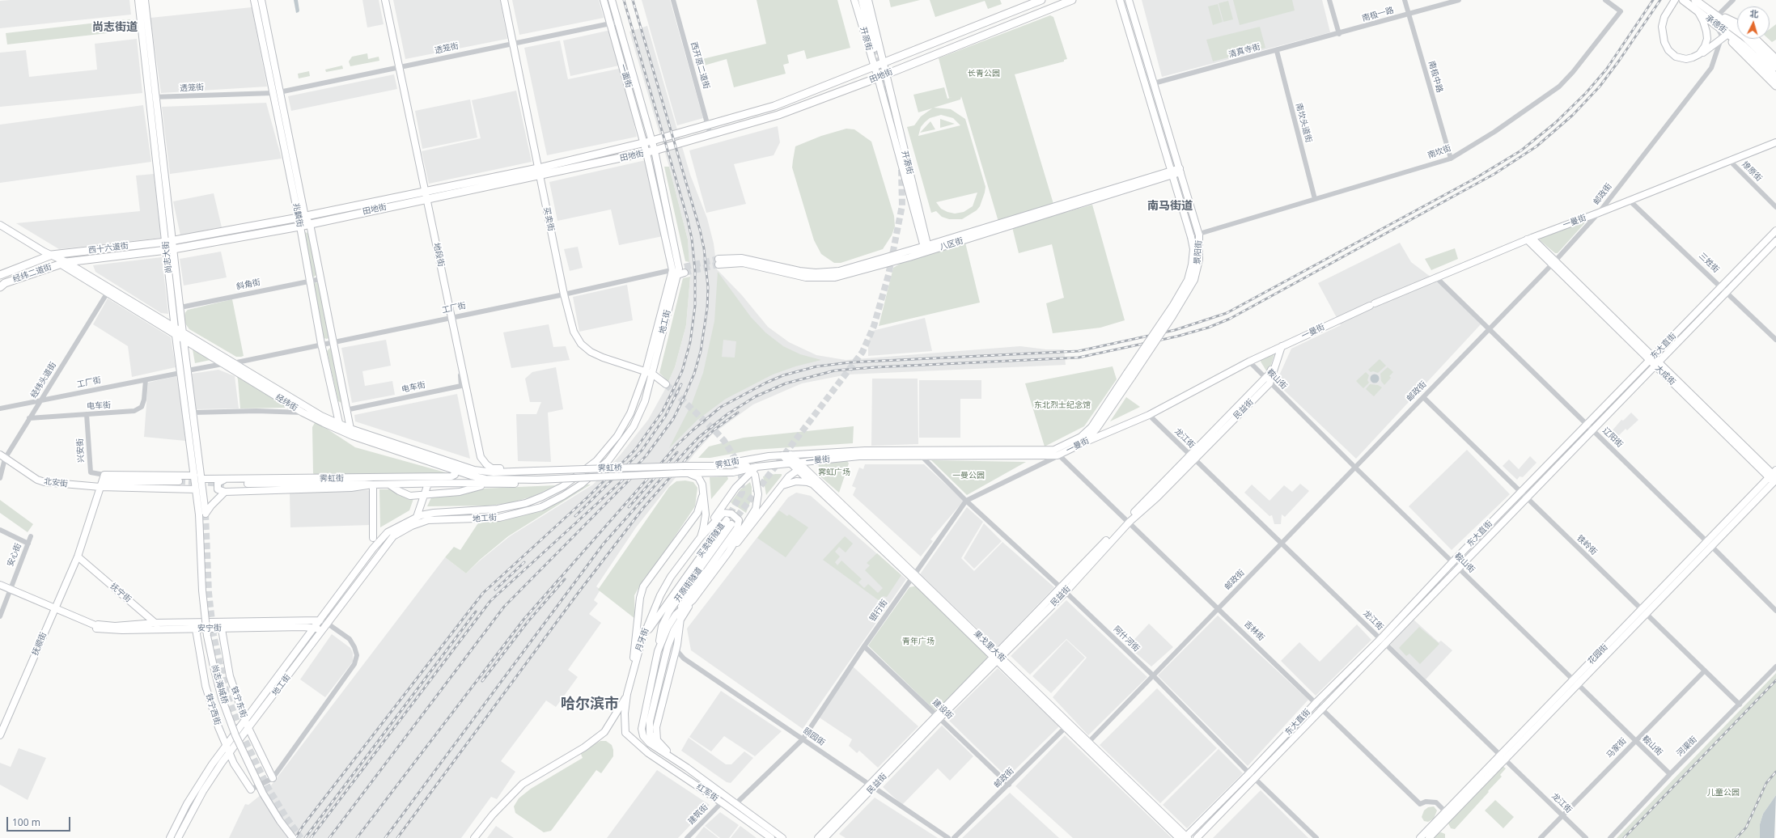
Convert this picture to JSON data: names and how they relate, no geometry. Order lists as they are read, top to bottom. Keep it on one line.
{"streets":{"highway":["承德街","田地街","西十六道街","经纬二道街"],"main road":["开原街","一面街","开源街","兆麟街","买卖街","一曼街","八区街","景阳街","地段街","尚志大街","地工街","东大直街","大成街","经纬街","民益街","霁虹街","霁虹桥","北安街","买卖街隧道","开原街隧道","抚宁街","安宁街","月牙街","抚顺街","果戈里大街","花园街","尚志海城桥","铁宁东街","铁宁西街","红军街"],"street":["南极一路","透笼街","清真寺街","西开原二道街","南极中路","南坎头道街","南坎街","燎原街","邮政街","三姓街","斜角街","工厂街","鞍山街","经纬头道街","电车街","辽阳街","龙江街","兴安街","铁岭街","安心街","银行街","吉林街","阿什河街","建设街","颐园街","河渠街","马家街","建筑街"]},"crossings":[["南极一路","清真寺街"],["南极一路","南极中路"],["开原街","田地街"],["开原街","开源街"],["透笼街","一面街"],["透笼街","兆麟街"],["透笼街","买卖街"],["透笼街","地段街"],["透笼街","尚志大街"],["清真寺街","南坎头道街"],["清真寺街","景阳街"],["西开原二道街","田地街"],["一面街","田地街"],["一面街","地工街"],["田地街","开源街"],["田地街","兆麟街"],["田地街","买卖街"],["田地街","西十六道街"],["田地街","地段街"],["田地街","尚志大街"],["田地街","地工街"],["南极中路","南坎街"],["南坎头道街","南坎街"],["南坎街","景阳街"],["开源街","八区街"],["燎原街","一曼街"],["邮政街","一曼街"],["邮政街","大成街"],["邮政街","鞍山街"],["邮政街","辽阳街"],["邮政街","龙江街"],["邮政街","铁岭街"],["邮政街","吉林街"],["邮政街","阿什河街"],["邮政街","果戈里大街"],["邮政街","建设街"],["兆麟街","斜角街"],["兆麟街","工厂街"],["兆麟街","电车街"],["兆麟街","经纬街"],["买卖街","工厂街"],["买卖街","地工街"],["一曼街","景阳街"],["一曼街","三姓街"],["一曼街","大成街"],["一曼街","鞍山街"],["一曼街","民益街"],["一曼街","辽阳街"],["一曼街","龙江街"],["一曼街","霁虹街"],["一曼街","银行街"],["一曼街","吉林街"],["一曼街","阿什河街"],["一曼街","月牙街"],["一曼街","果戈里大街"],["八区街","景阳街"],["西十六道街","尚志大街"],["西十六道街","经纬二道街"],["西十六道街","经纬街"],["地段街","工厂街"],["地段街","电车街"],["地段街","经纬街"],["地段街","霁虹桥"],["尚志大街","斜角街"],["尚志大街","工厂街"],["尚志大街","经纬街"],["尚志大街","霁虹街"],["尚志大街","尚志海城桥"],["三姓街","东大直街"],["经纬二道街","经纬街"],["工厂街","地工街"],["工厂街","经纬头道街"],["工厂街","电车街"],["工厂街","经纬街"],["地工街","安宁街"],["地工街","铁宁东街"],["地工街","铁宁西街"],["东大直街","大成街"],["东大直街","鞍山街"],["东大直街","辽阳街"],["东大直街","龙江街"],["东大直街","铁岭街"],["东大直街","吉林街"],["东大直街","阿什河街"],["东大直街","果戈里大街"],["大成街","花园街"],["鞍山街","民益街"],["鞍山街","花园街"],["鞍山街","河渠街"],["鞍山街","马家街"],["经纬头道街","电车街"],["经纬头道街","经纬街"],["经纬头道街","北安街"],["电车街","兴安街"],["经纬街","霁虹街"],["经纬街","霁虹桥"],["民益街","龙江街"],["民益街","吉林街"],["民益街","阿什河街"],["民益街","果戈里大街"],["民益街","建设街"],["民益街","颐园街"],["辽阳街","花园街"],["龙江街","花园街"],["龙江街","马家街"],["兴安街","北安街"],["霁虹街","霁虹桥"],["霁虹街","月牙街"],["买卖街隧道","开原街隧道"],["买卖街隧道","月牙街"],["铁岭街","花园街"],["铁岭街","河渠街"],["铁岭街","马家街"],["安心街","安宁街"],["开原街隧道","红军街"],["抚宁街","安宁街"],["抚宁街","抚顺街"],["银行街","吉林街"],["银行街","阿什河街"],["银行街","果戈里大街"],["银行街","建设街"],["银行街","颐园街"],["银行街","红军街"],["安宁街","抚顺街"],["安宁街","铁宁东街"],["安宁街","铁宁西街"],["吉林街","花园街"],["月牙街","红军街"],["红军街","建筑街"]],"districts":["尚志街道","南马街道","哈尔滨市"],"parks":["长青公园","东北烈士纪念馆","霁虹广场","一曼公园","青年广场","儿童公园"],"scale_bar":"100 m","north":"top"}
